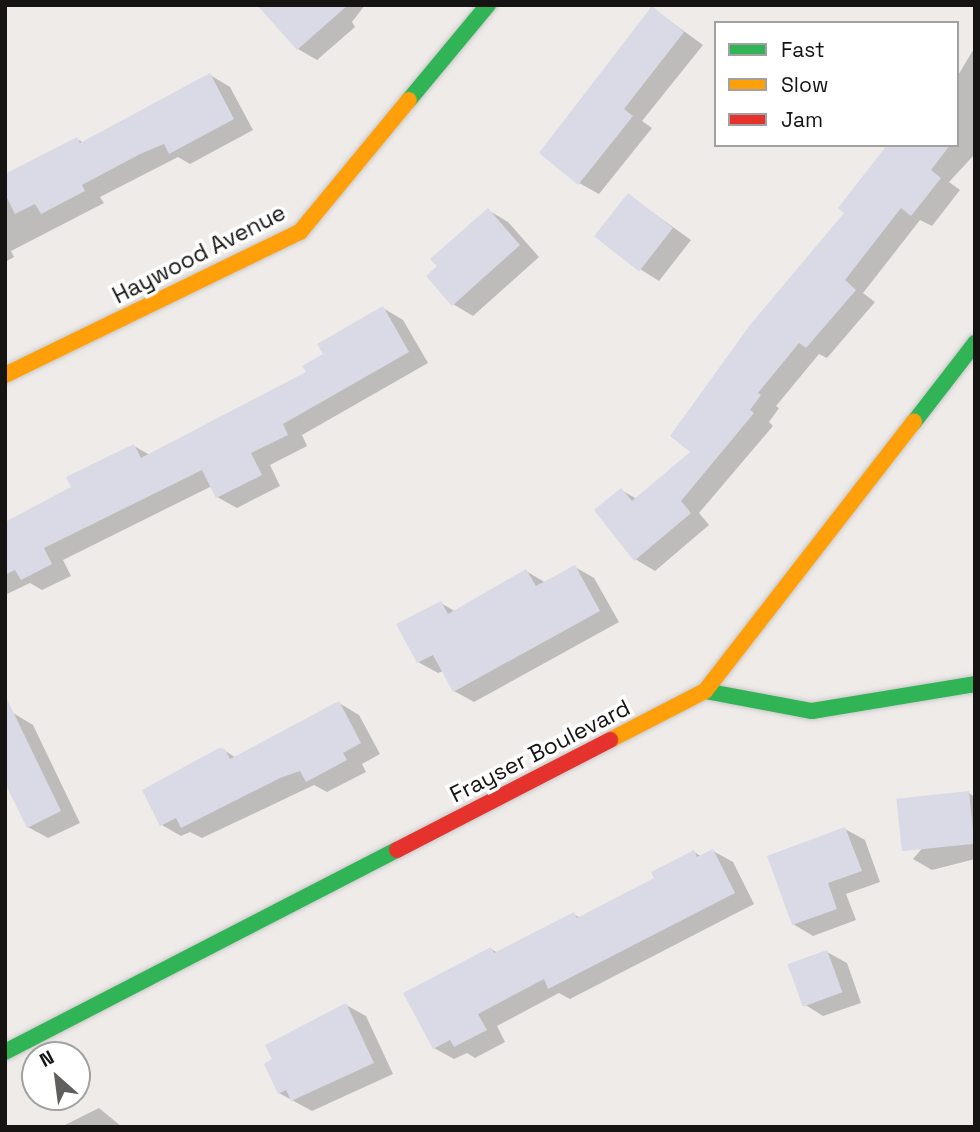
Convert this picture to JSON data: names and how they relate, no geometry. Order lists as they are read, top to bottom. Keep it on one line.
{"streets":{"main road":["Haywood Avenue","Frayser Boulevard"]},"legend":["Fast","Slow","Jam"],"north":"top left"}
